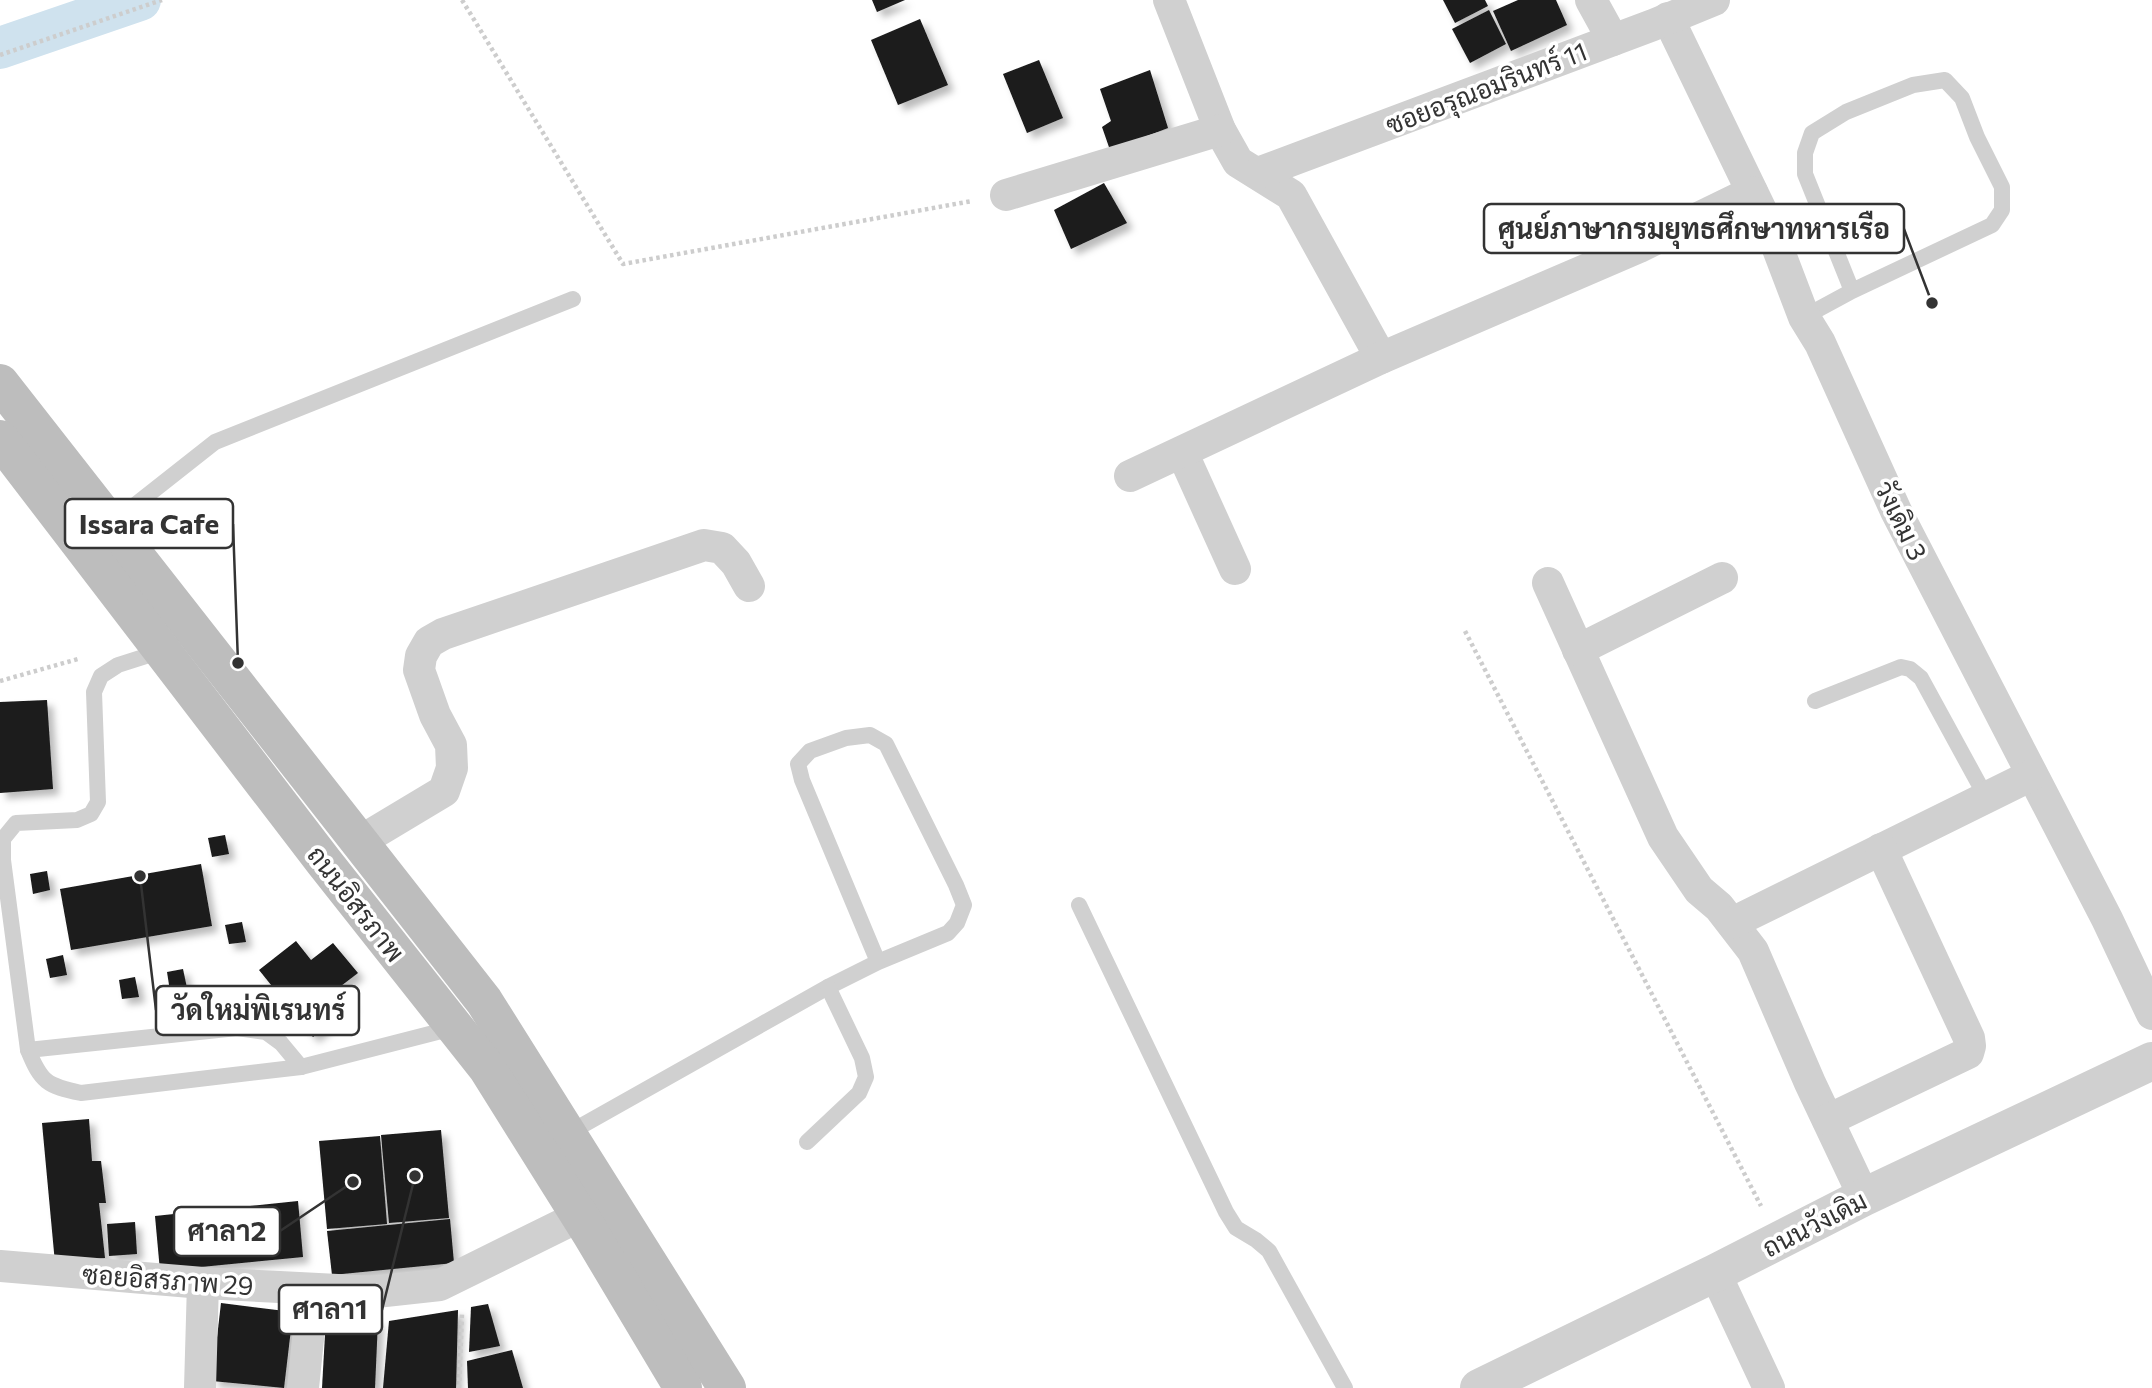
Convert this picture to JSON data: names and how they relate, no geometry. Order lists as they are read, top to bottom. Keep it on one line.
{"streets":{"main road":["ถนนอิสรภาพ"],"street":["ซอยอรุณอมรินทร์ 11","วังเดิม 3","ถนนวังเดิม","ซอยอิสรภาพ 29"]},"crossings":[["ซอยอรุณอมรินทร์ 11","วังเดิม 3"],["ถนนอิสรภาพ","ซอยอิสรภาพ 29"]],"places":["ศูนย์ภาษากรมยุทธศึกษาทหารเรือ","Issara Cafe","วัดใหม่พิเรนทร์","ศาลา1","ศาลา2"]}
